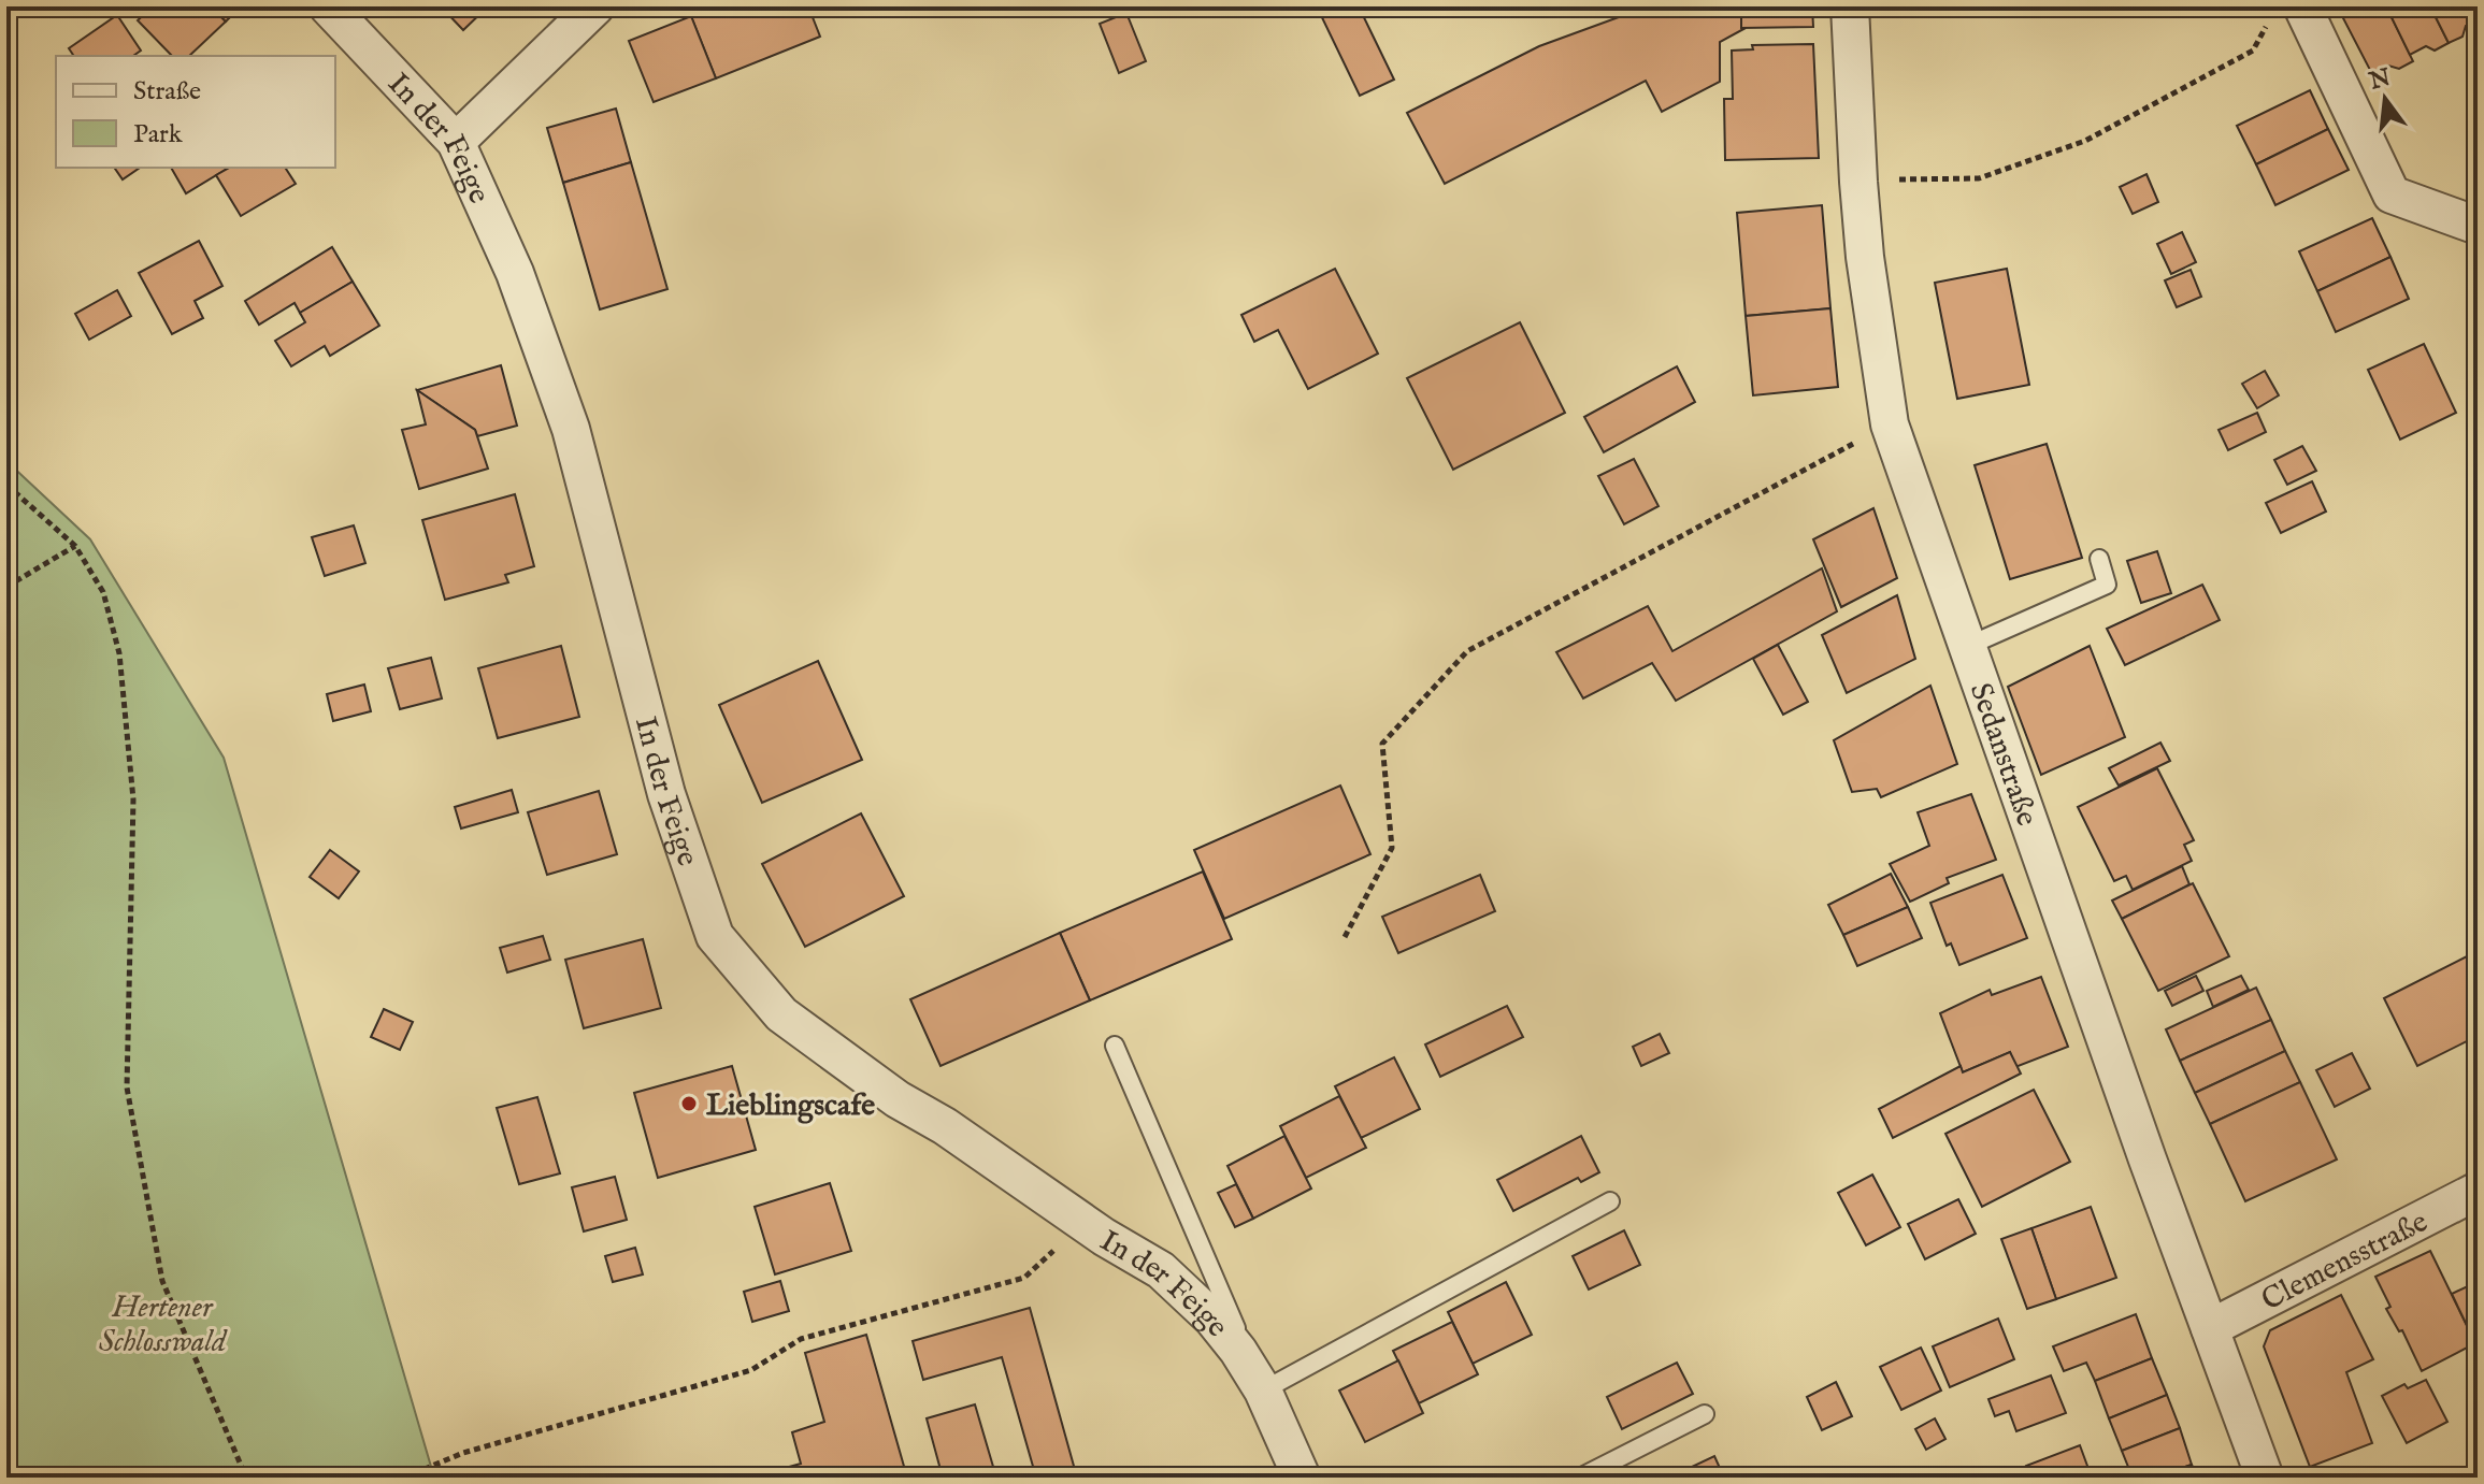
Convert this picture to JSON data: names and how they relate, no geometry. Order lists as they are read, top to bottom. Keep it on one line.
{"streets":{"street":["In der Feige","Sedanstraße","Clemensstraße"]},"crossings":[["Sedanstraße","Clemensstraße"]],"parks":["Hertener Schlosswald"],"places":["Lieblingscafe"],"legend":["Straße","Park"],"north":"top"}
